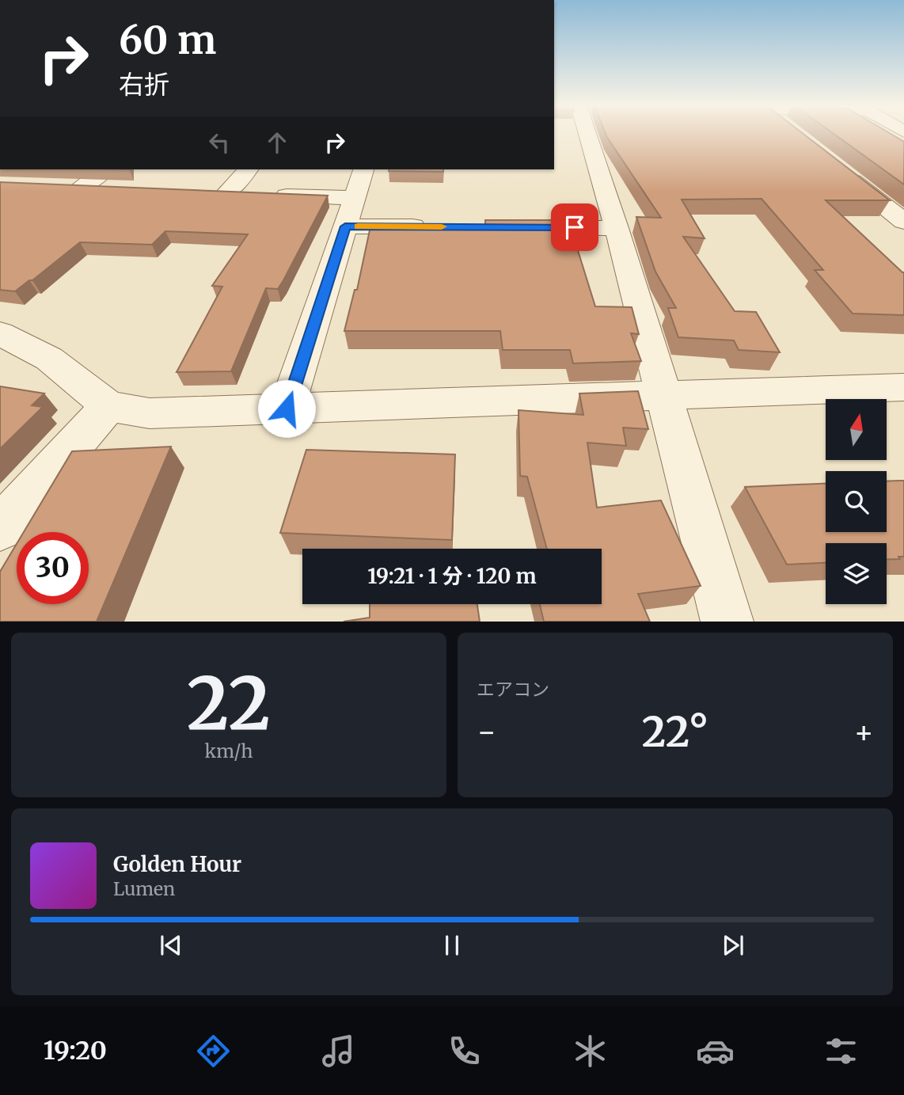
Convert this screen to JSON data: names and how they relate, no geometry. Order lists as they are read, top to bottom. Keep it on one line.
{"north":"top","page":{"turn":["60 m","右折"],"limit":"30","trip":"19:21 · 1 分 · 120 m","tile":[["22","km/h"],"エアコン"],"heat":["−","22°","+"],"song":["Golden Hour","Lumen"],"tabs":"19:20"}}
